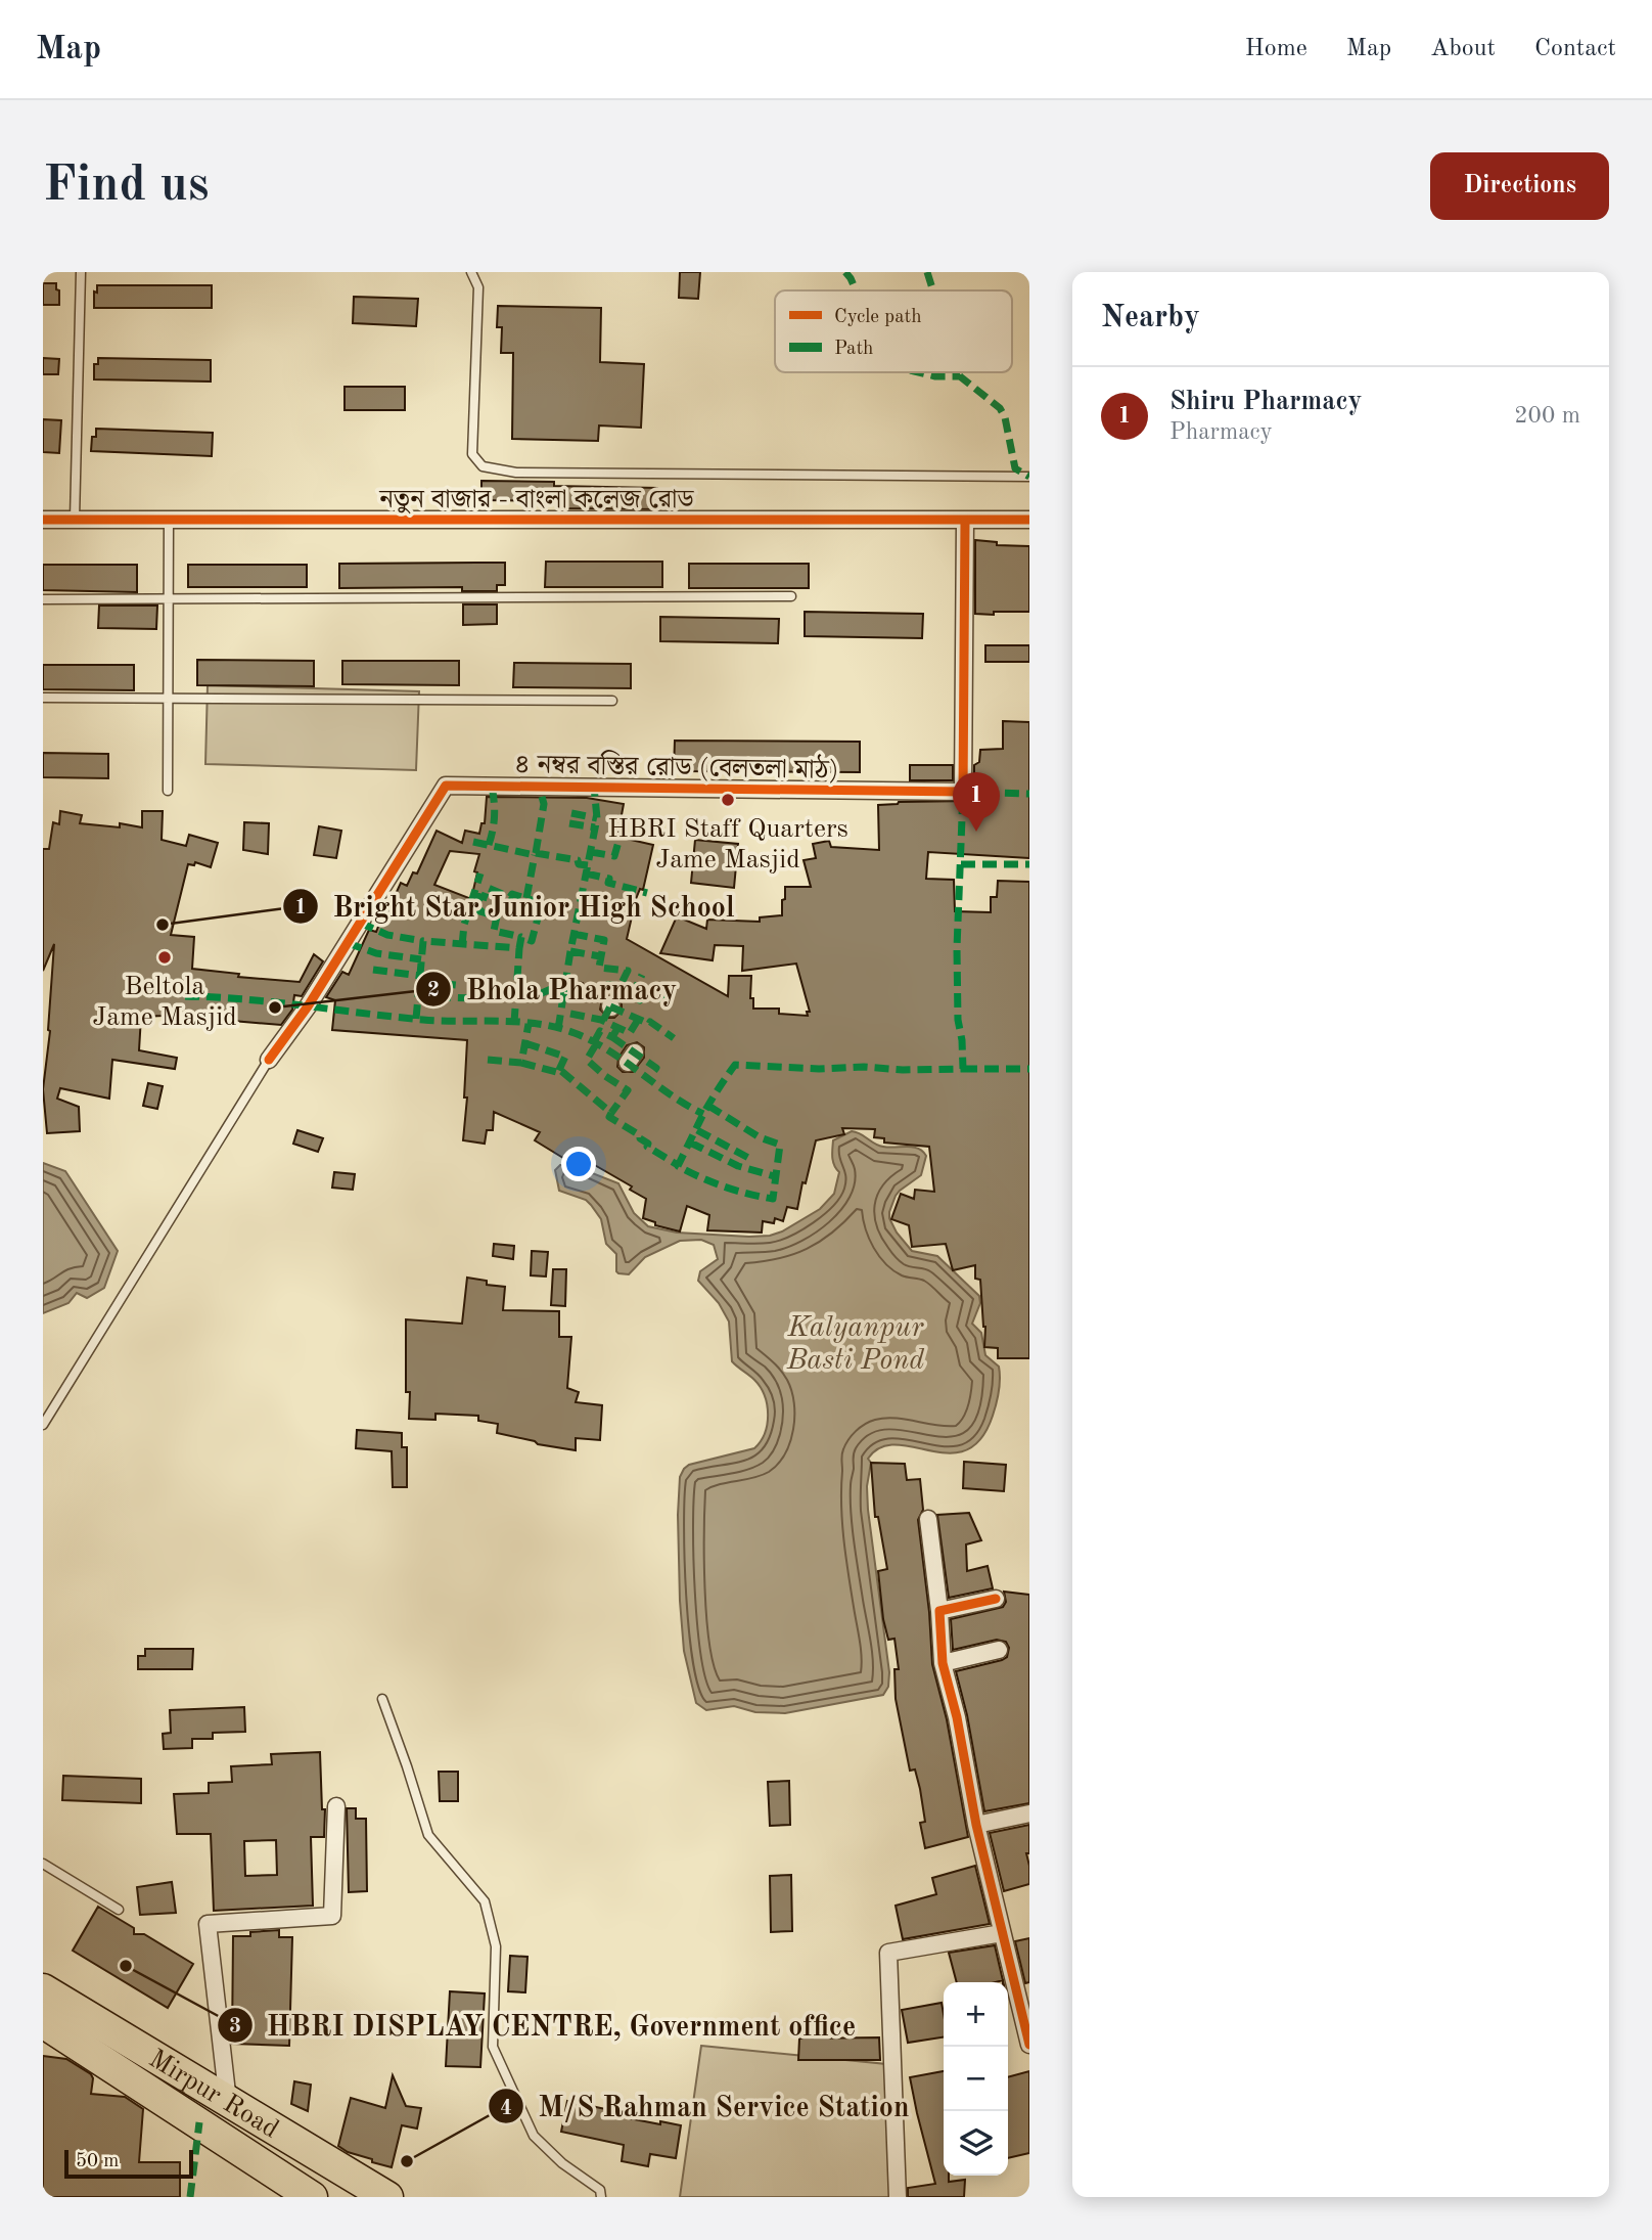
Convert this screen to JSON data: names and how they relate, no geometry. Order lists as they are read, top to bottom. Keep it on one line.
{"streets":{"highway":["Mirpur Road"],"street":["নতুন বাজার - বাংলা কলেজ রোড","৪ নম্বর বস্তির রোড (বেলতলা মাঠ)"]},"crossings":[["নতুন বাজার - বাংলা কলেজ রোড","৪ নম্বর বস্তির রোড (বেলতলা মাঠ)"]],"water":["Kalyanpur Basti Pond"],"places":["HBRI Staff Quarters Jame Masjid","Bright Star Junior High School","Beltola Jame Masjid","Bhola Pharmacy","HBRI DISPLAY CENTRE, Government office","M/S Rahman Service Station"],"legend":["Cycle path","Path"],"scale_bar":"50 m","page":{"header":"Map","nav":["Home","Map","About","Contact"],"buttons":"Directions","title":"Find us","heading":"Nearby","list":[{"mark":"1","name":"Shiru Pharmacy","note":"Pharmacy","value":"200 m"}],"pins":"1","map_buttons":["+","−"],"scale":"50 m"}}
